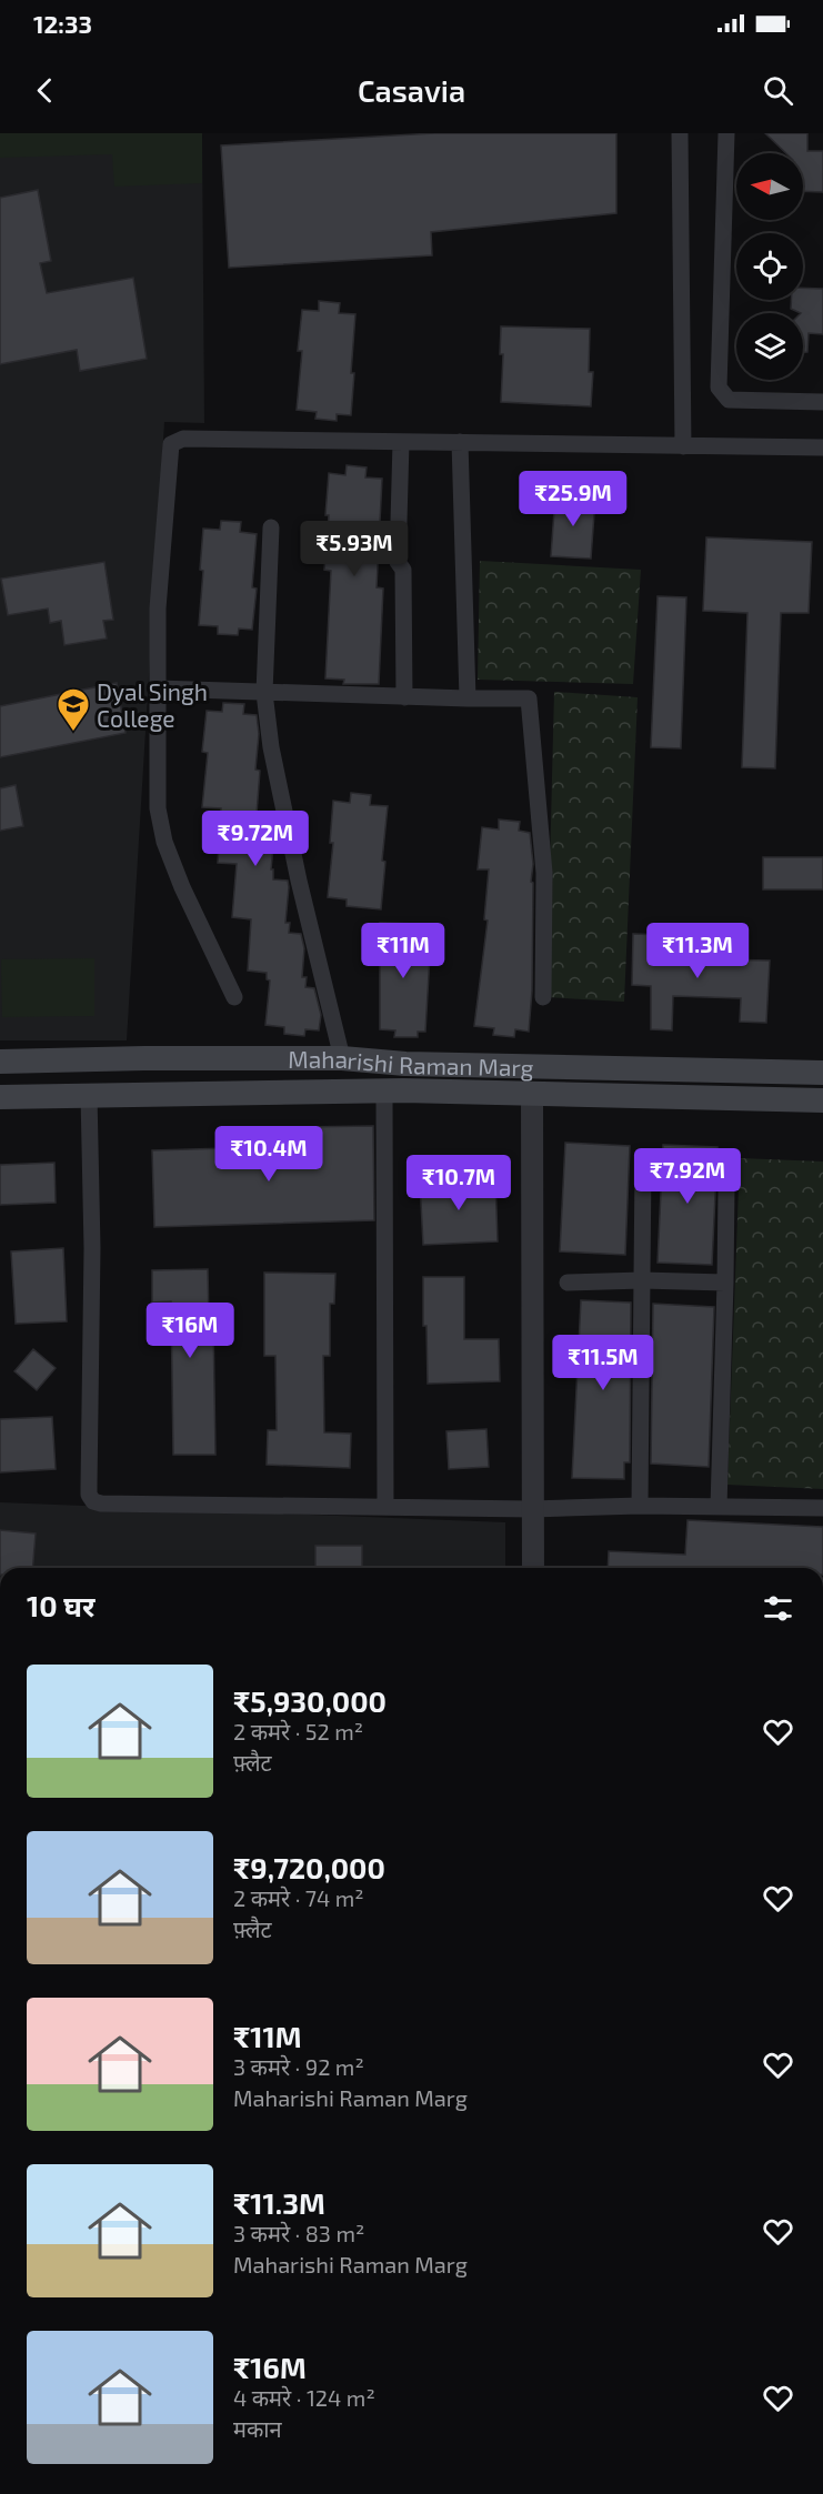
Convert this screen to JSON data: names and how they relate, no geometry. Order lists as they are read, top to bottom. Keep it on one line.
{"streets":{"main road":["Maharishi Raman Marg"]},"places":{"school or university":["Dyal Singh College"]},"north":"left","page":{"status":"12:33","header":"Casavia","price":["₹25.9M","₹5.93M","₹9.72M","₹11M","₹11.3M","₹10.4M","₹7.92M","₹10.7M","₹16M","₹11.5M"],"heading":"10 घर","list":[{"name":"₹5,930,000","note":"2 कमरे · 52 m² · फ़्लैट"},{"name":"₹9,720,000","note":"2 कमरे · 74 m² · फ़्लैट"},{"name":"₹11M","note":"3 कमरे · 92 m² · Maharishi Raman Marg"},{"name":"₹11.3M","note":"3 कमरे · 83 m² · Maharishi Raman Marg"},{"name":"₹16M","note":"4 कमरे · 124 m² · मकान"}]}}
